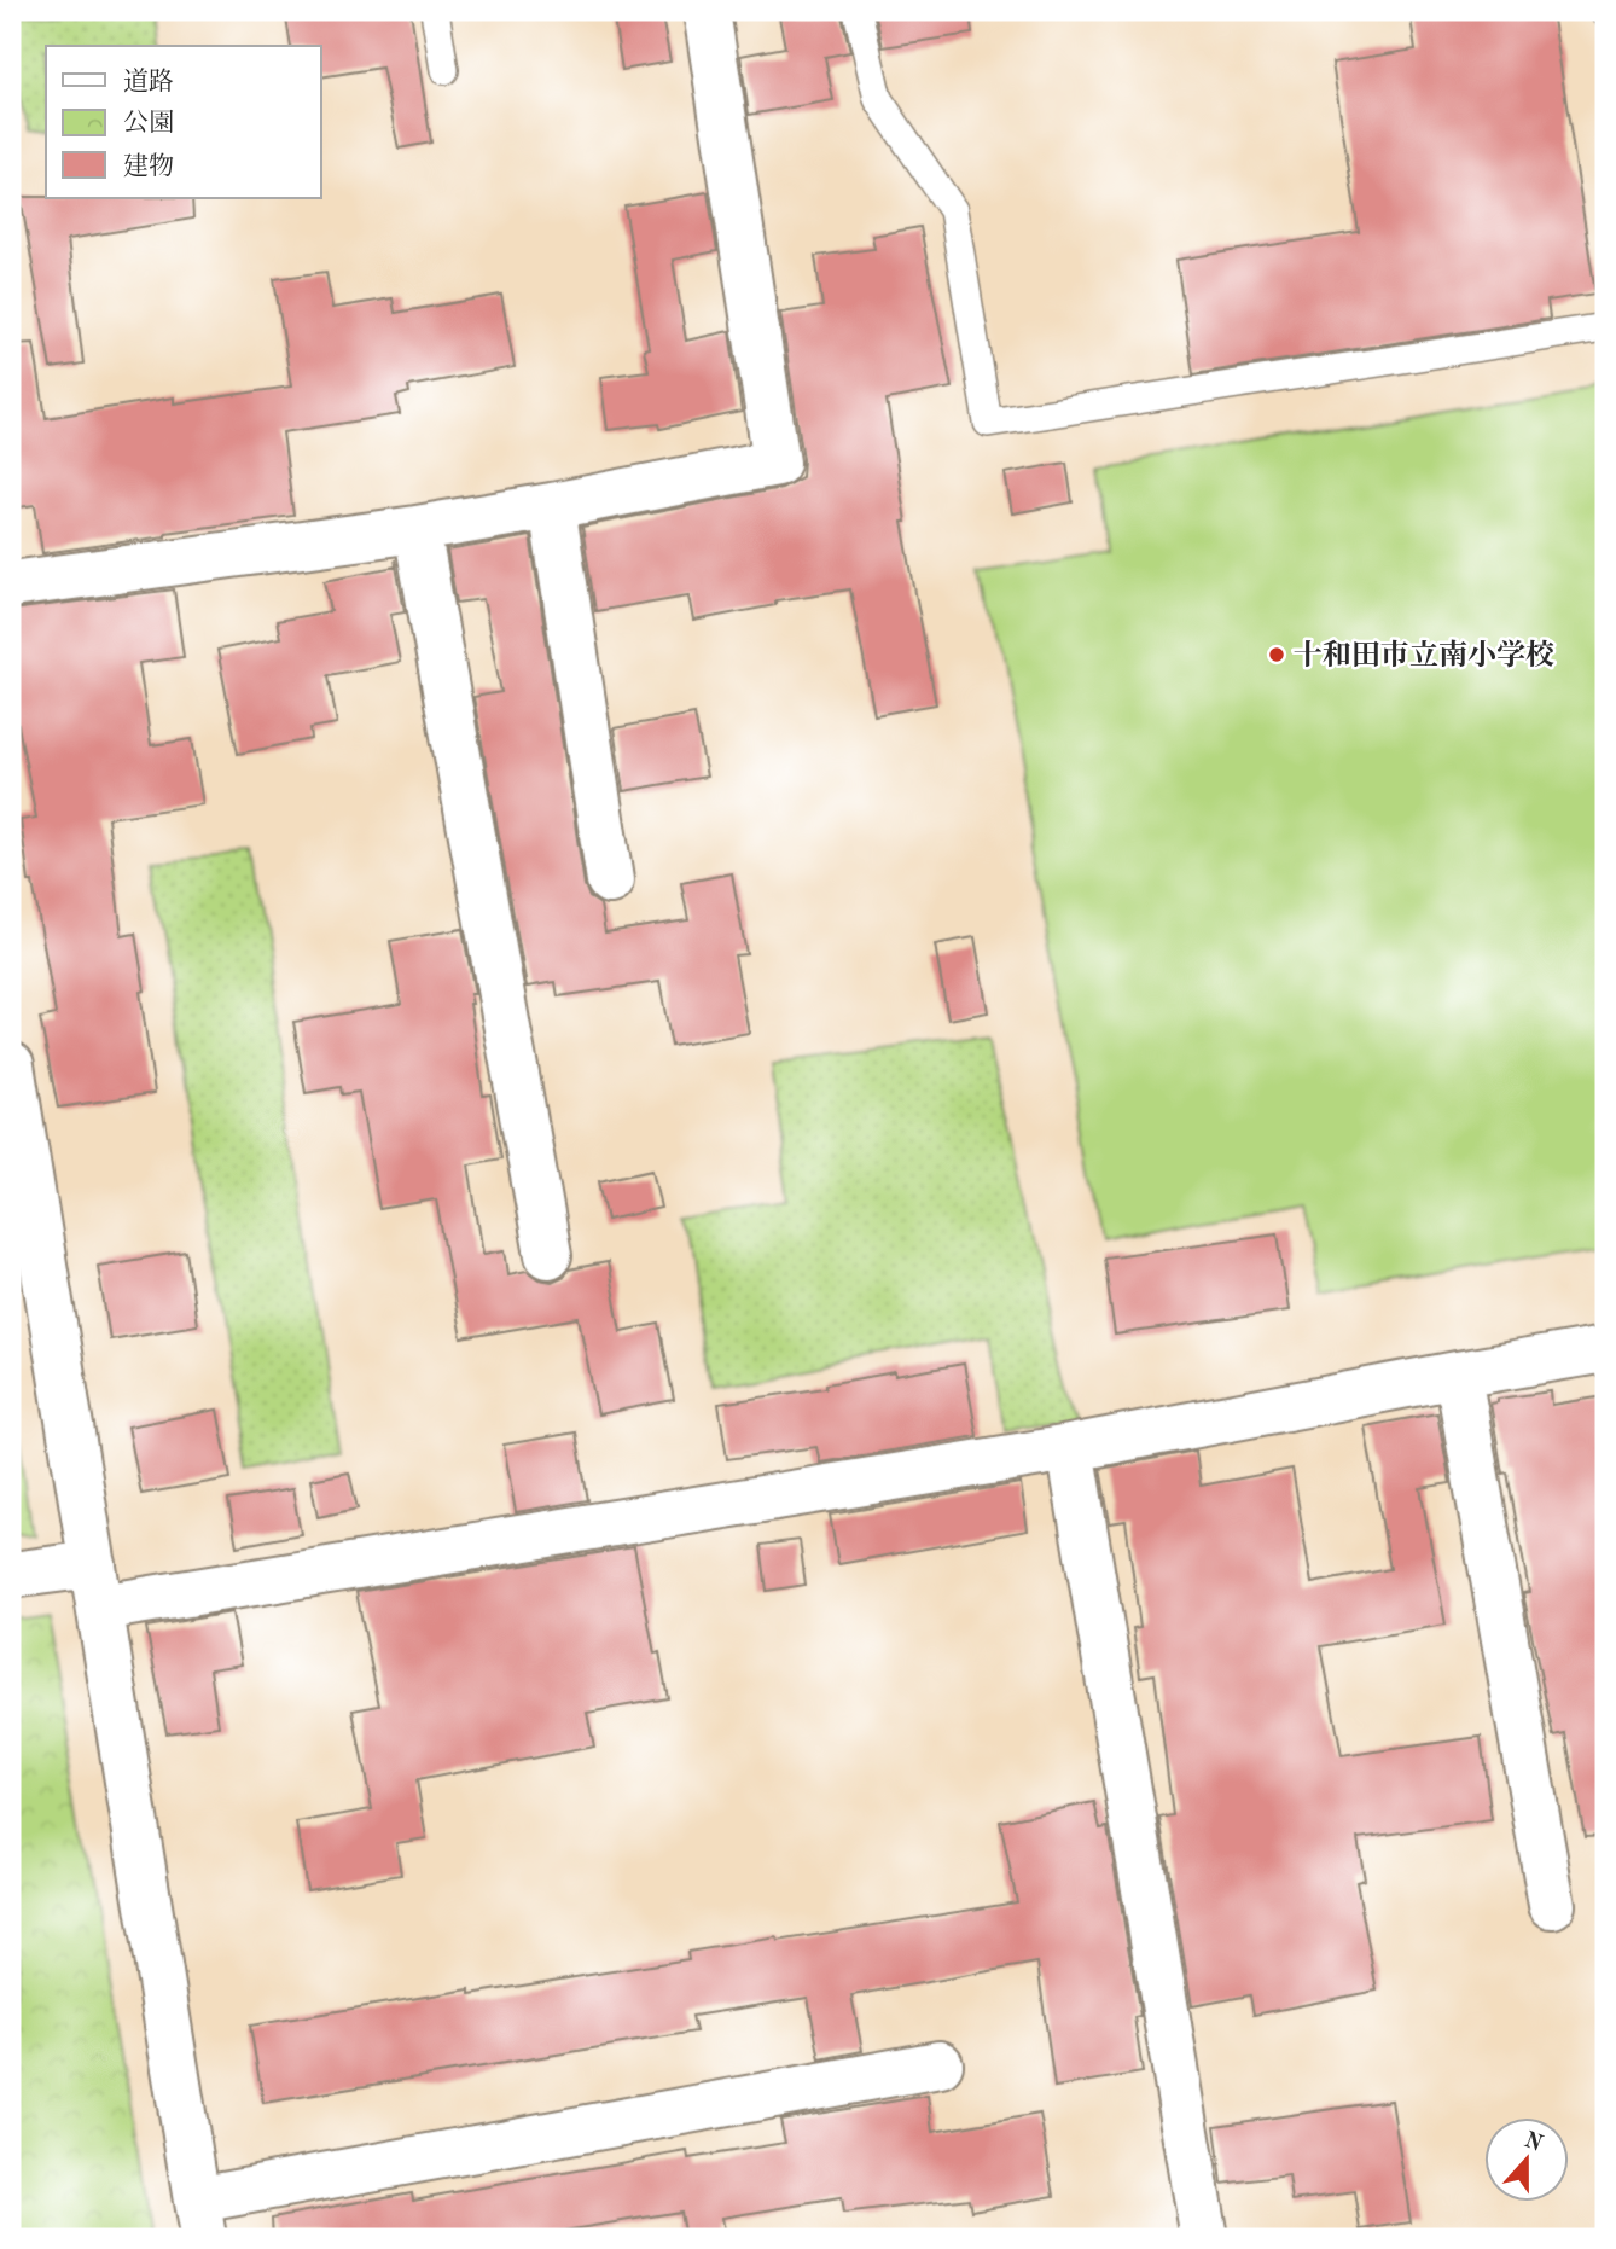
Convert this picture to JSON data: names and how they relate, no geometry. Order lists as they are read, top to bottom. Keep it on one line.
{"places":["十和田市立南小学校"],"legend":["道路","公園","建物"],"north":"top"}
